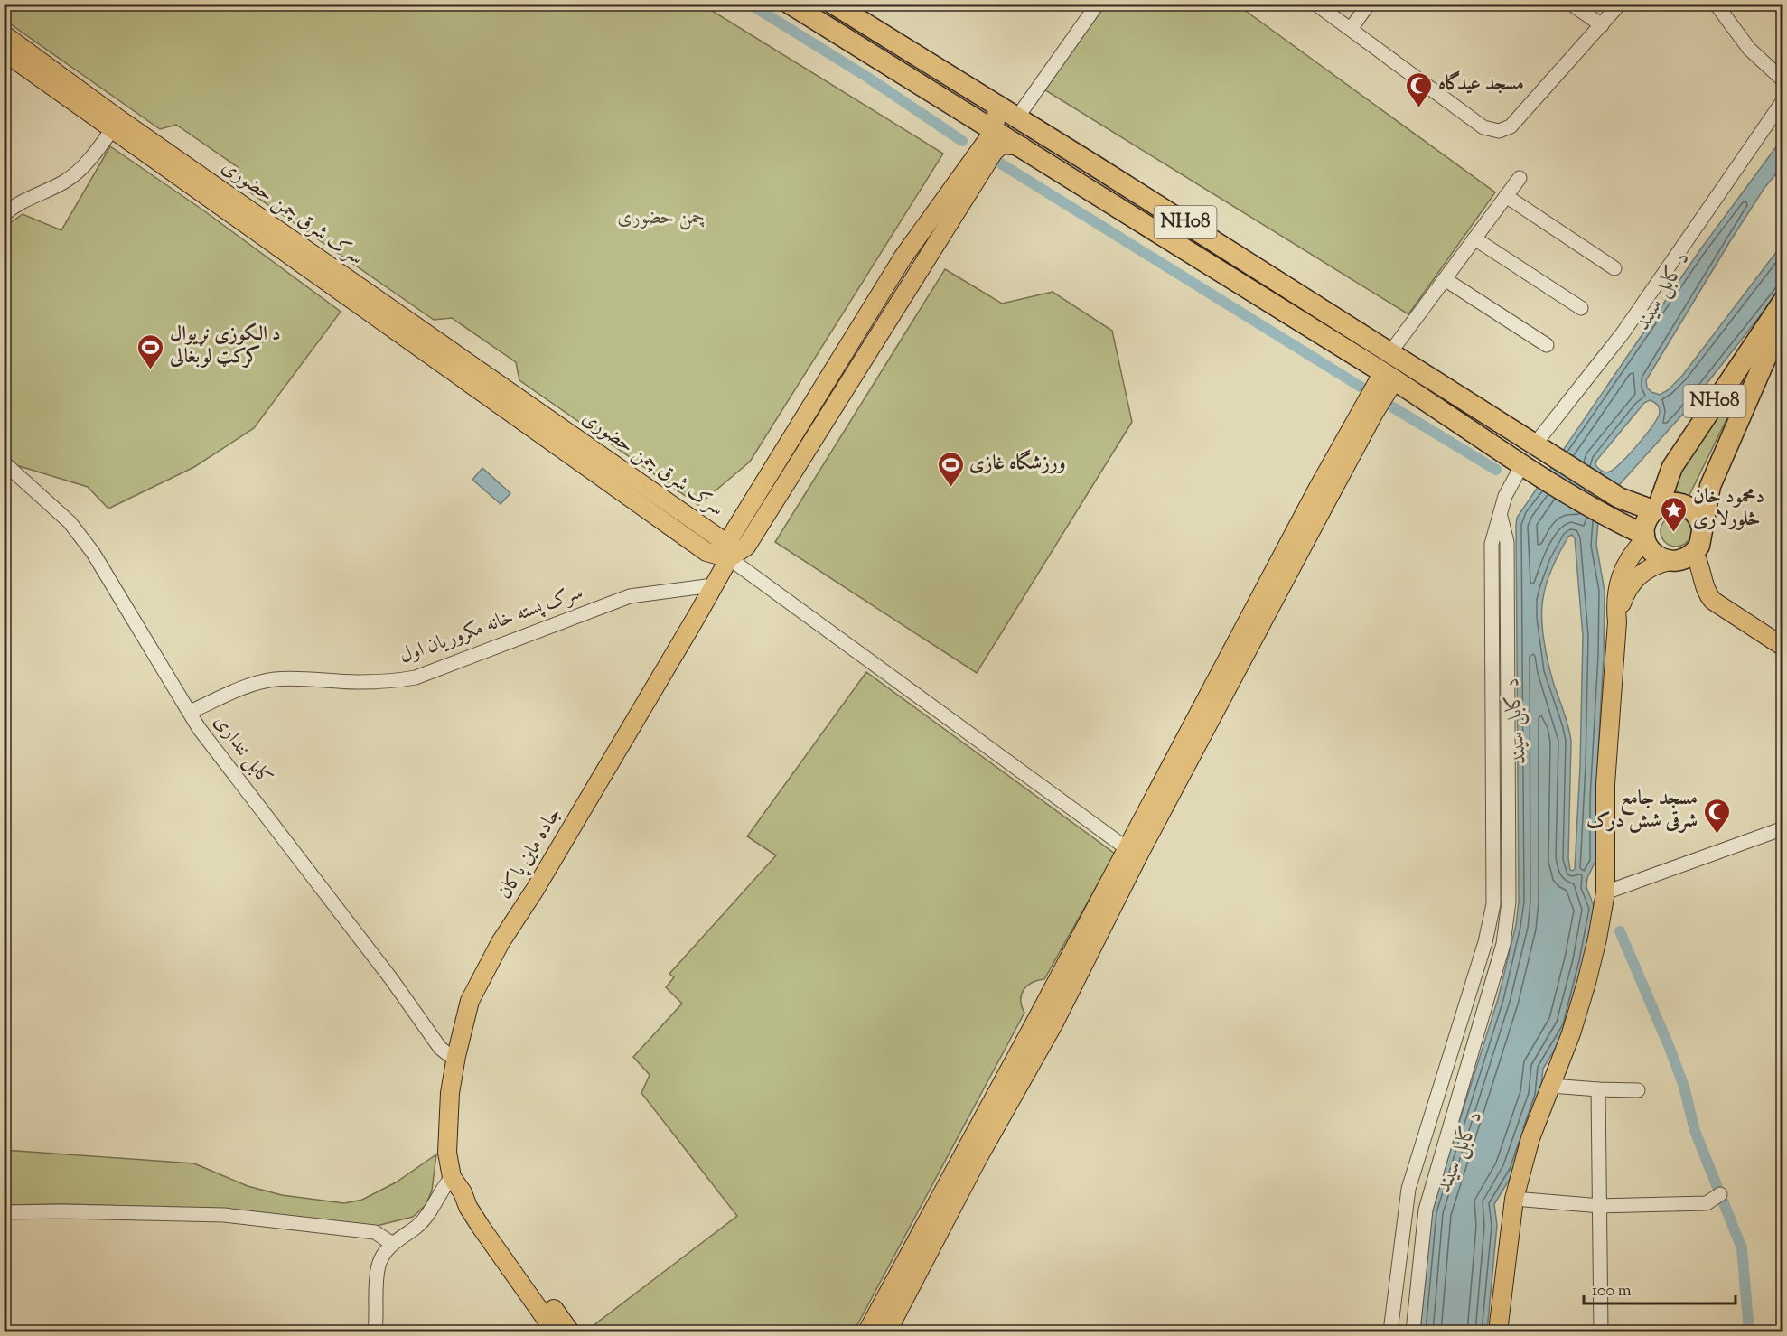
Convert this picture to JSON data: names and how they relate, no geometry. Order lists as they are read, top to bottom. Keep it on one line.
{"streets":{"highway":["NH08"],"main road":["سرک شرق چمن حضوری","جاده ماین پاکان"],"street":["سرک پسته خانه مکروریان اول","کابل ننداری"]},"crossings":[["سرک شرق چمن حضوری","جاده ماین پاکان"],["سرک پسته خانه مکروریان اول","کابل ننداری"],["سرک پسته خانه مکروریان اول","جاده ماین پاکان"],["کابل ننداری","جاده ماین پاکان"]],"water":["د کابل سيند"],"parks":["چمن حضوری"],"places":{"mosque":["مسجد عیدگاه","مسجد جامع شرقی شش درک"],"sports":["د الکوزی نړیوال کرکټ لوبغالی","ورزشگاه غازی"],"place":["دمحمود خان څلورلاری"]},"scale_bar":"100 m"}
